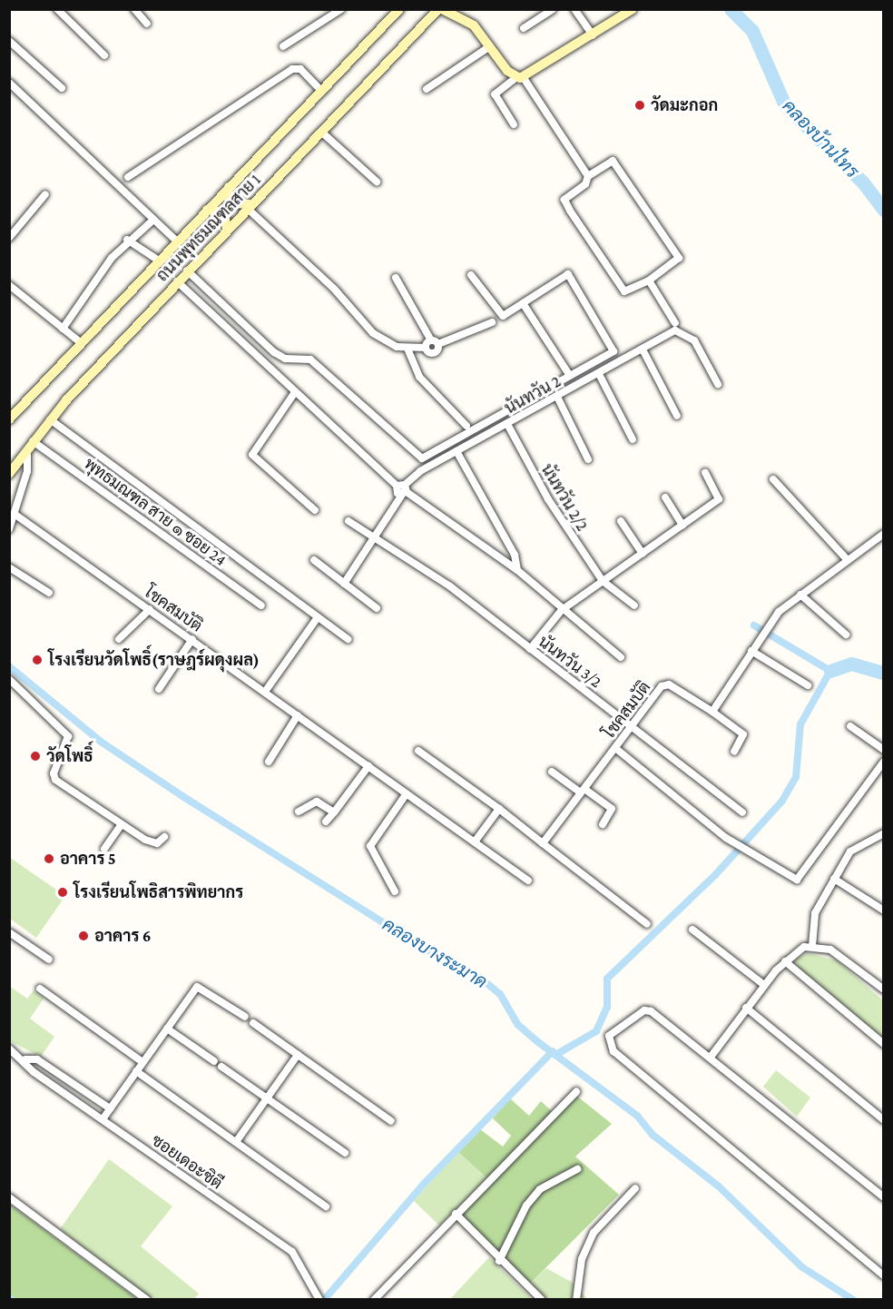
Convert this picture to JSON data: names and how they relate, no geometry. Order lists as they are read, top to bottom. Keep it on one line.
{"streets":{"main road":["ถนนพุทธมณฑลสาย 1"],"street":["นันทวัน 2","นันทวัน 2/2","พุทธมณฑล สาย ๑ ซอย 24","โชคสมบัติ","นันทวัน 3/2","ซอยเดอะซิตี"]},"crossings":[["ถนนพุทธมณฑลสาย 1","พุทธมณฑล สาย ๑ ซอย 24"],["นันทวัน 2","นันทวัน 2/2"],["โชคสมบัติ","นันทวัน 3/2"]],"water":["คลองบ้านไทร","คลองบางระมาด"],"places":["วัดมะกอก","โรงเรียนวัดโพธิ์(ราษฎร์ผดุงผล)","วัดโพธิ์","อาคาร 5","โรงเรียนโพธิสารพิทยากร","อาคาร 6"]}
